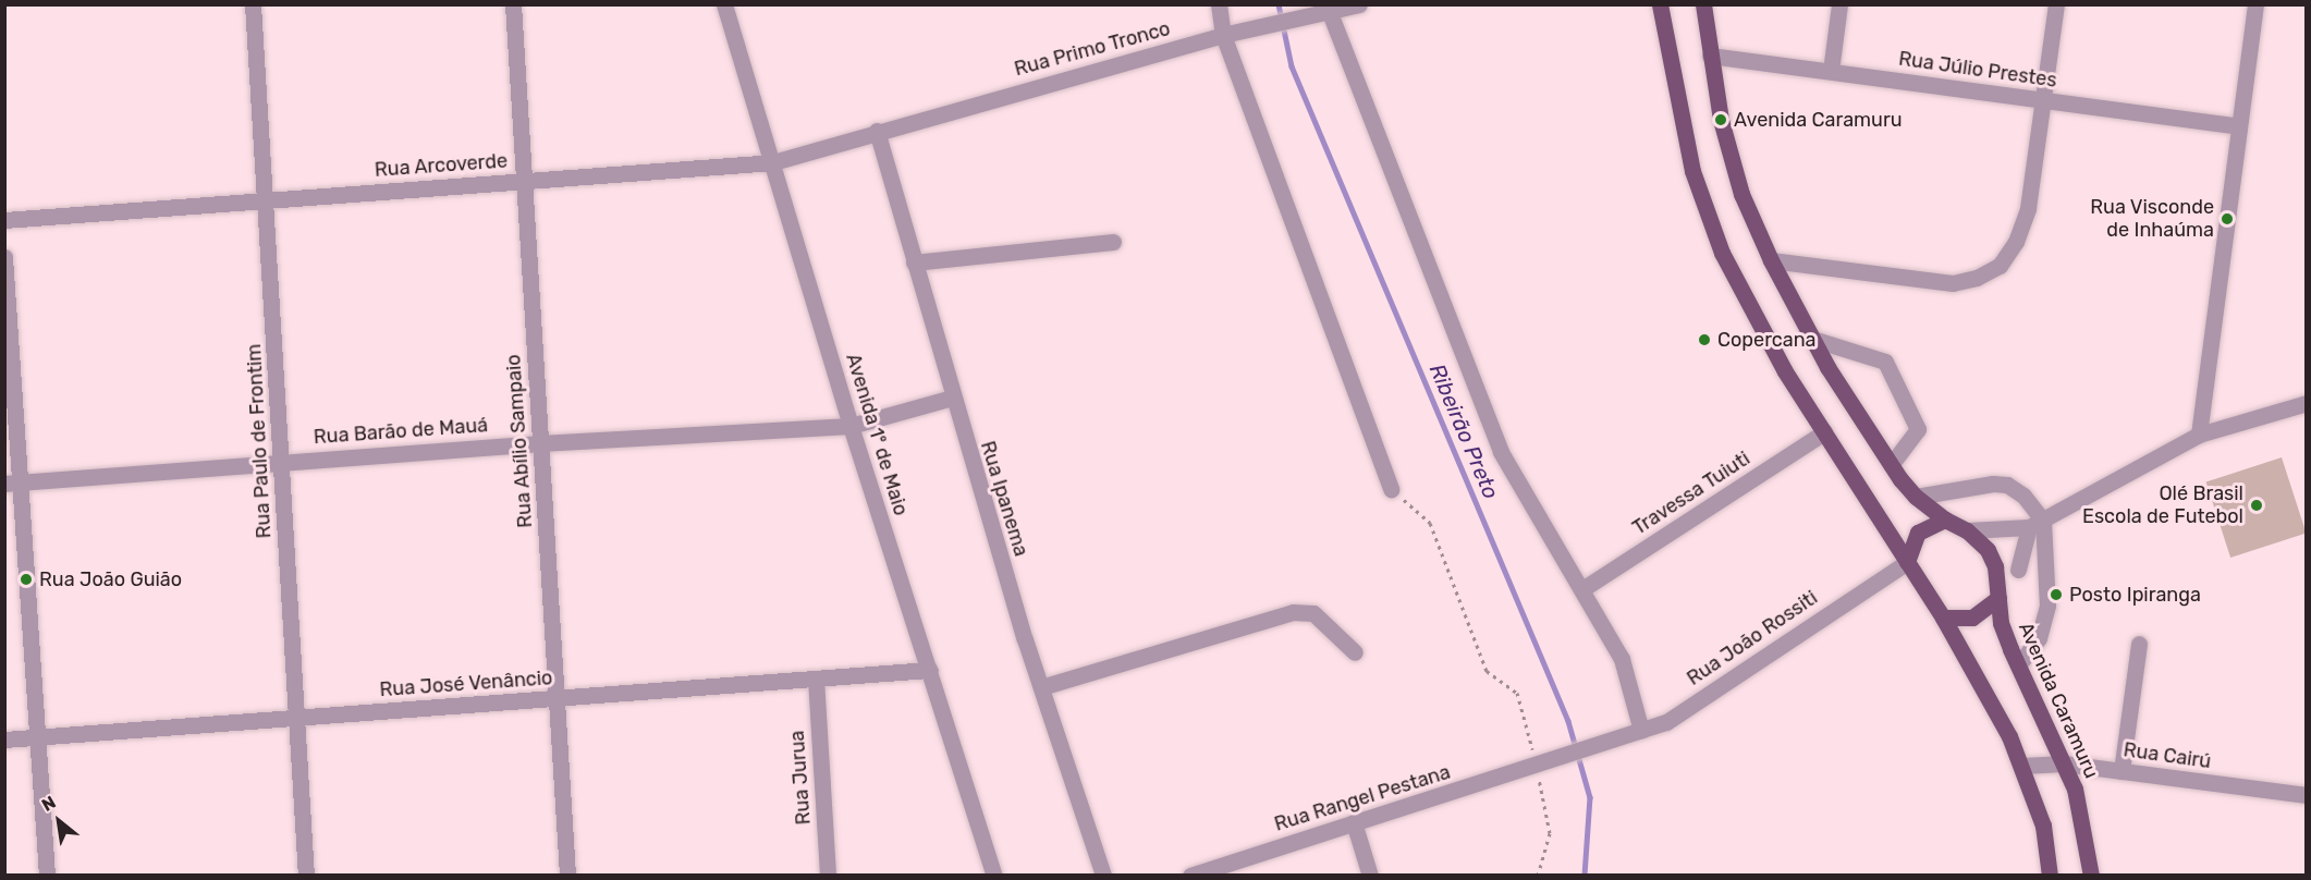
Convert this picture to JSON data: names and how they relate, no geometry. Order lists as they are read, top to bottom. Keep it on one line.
{"streets":{"main road":["Avenida Caramuru"],"street":["Rua Primo Tronco","Rua Júlio Prestes","Rua Arcoverde","Rua Barão de Mauá","Avenida 1º de Maio","Rua Paulo de Frontim","Rua Abílio Sampaio","Travessa Tuiuti","Rua Ipanema","Rua João Rossiti","Rua José Venâncio","Rua Cairú","Rua Jurua","Rua Rangel Pestana"]},"crossings":[["Rua Primo Tronco","Rua Arcoverde"],["Rua Primo Tronco","Rua Ipanema"],["Rua Júlio Prestes","Avenida Caramuru"],["Rua Arcoverde","Avenida 1º de Maio"],["Rua Arcoverde","Rua Paulo de Frontim"],["Rua Arcoverde","Rua Abílio Sampaio"],["Rua Arcoverde","Rua Ipanema"],["Rua Barão de Mauá","Avenida 1º de Maio"],["Rua Barão de Mauá","Rua Paulo de Frontim"],["Rua Barão de Mauá","Rua Abílio Sampaio"],["Rua Barão de Mauá","Rua Ipanema"],["Avenida 1º de Maio","Rua José Venâncio"],["Rua Paulo de Frontim","Rua José Venâncio"],["Rua Abílio Sampaio","Rua José Venâncio"],["Rua João Rossiti","Avenida Caramuru"],["Rua João Rossiti","Rua Rangel Pestana"],["Rua José Venâncio","Rua Jurua"],["Avenida Caramuru","Rua Cairú"]],"water":["Ribeirão Preto"],"places":["Avenida Caramuru","Rua Visconde de Inhaúma","Copercana","Olé Brasil Escola de Futebol","Rua João Guião","Posto Ipiranga"],"north":"top left"}
